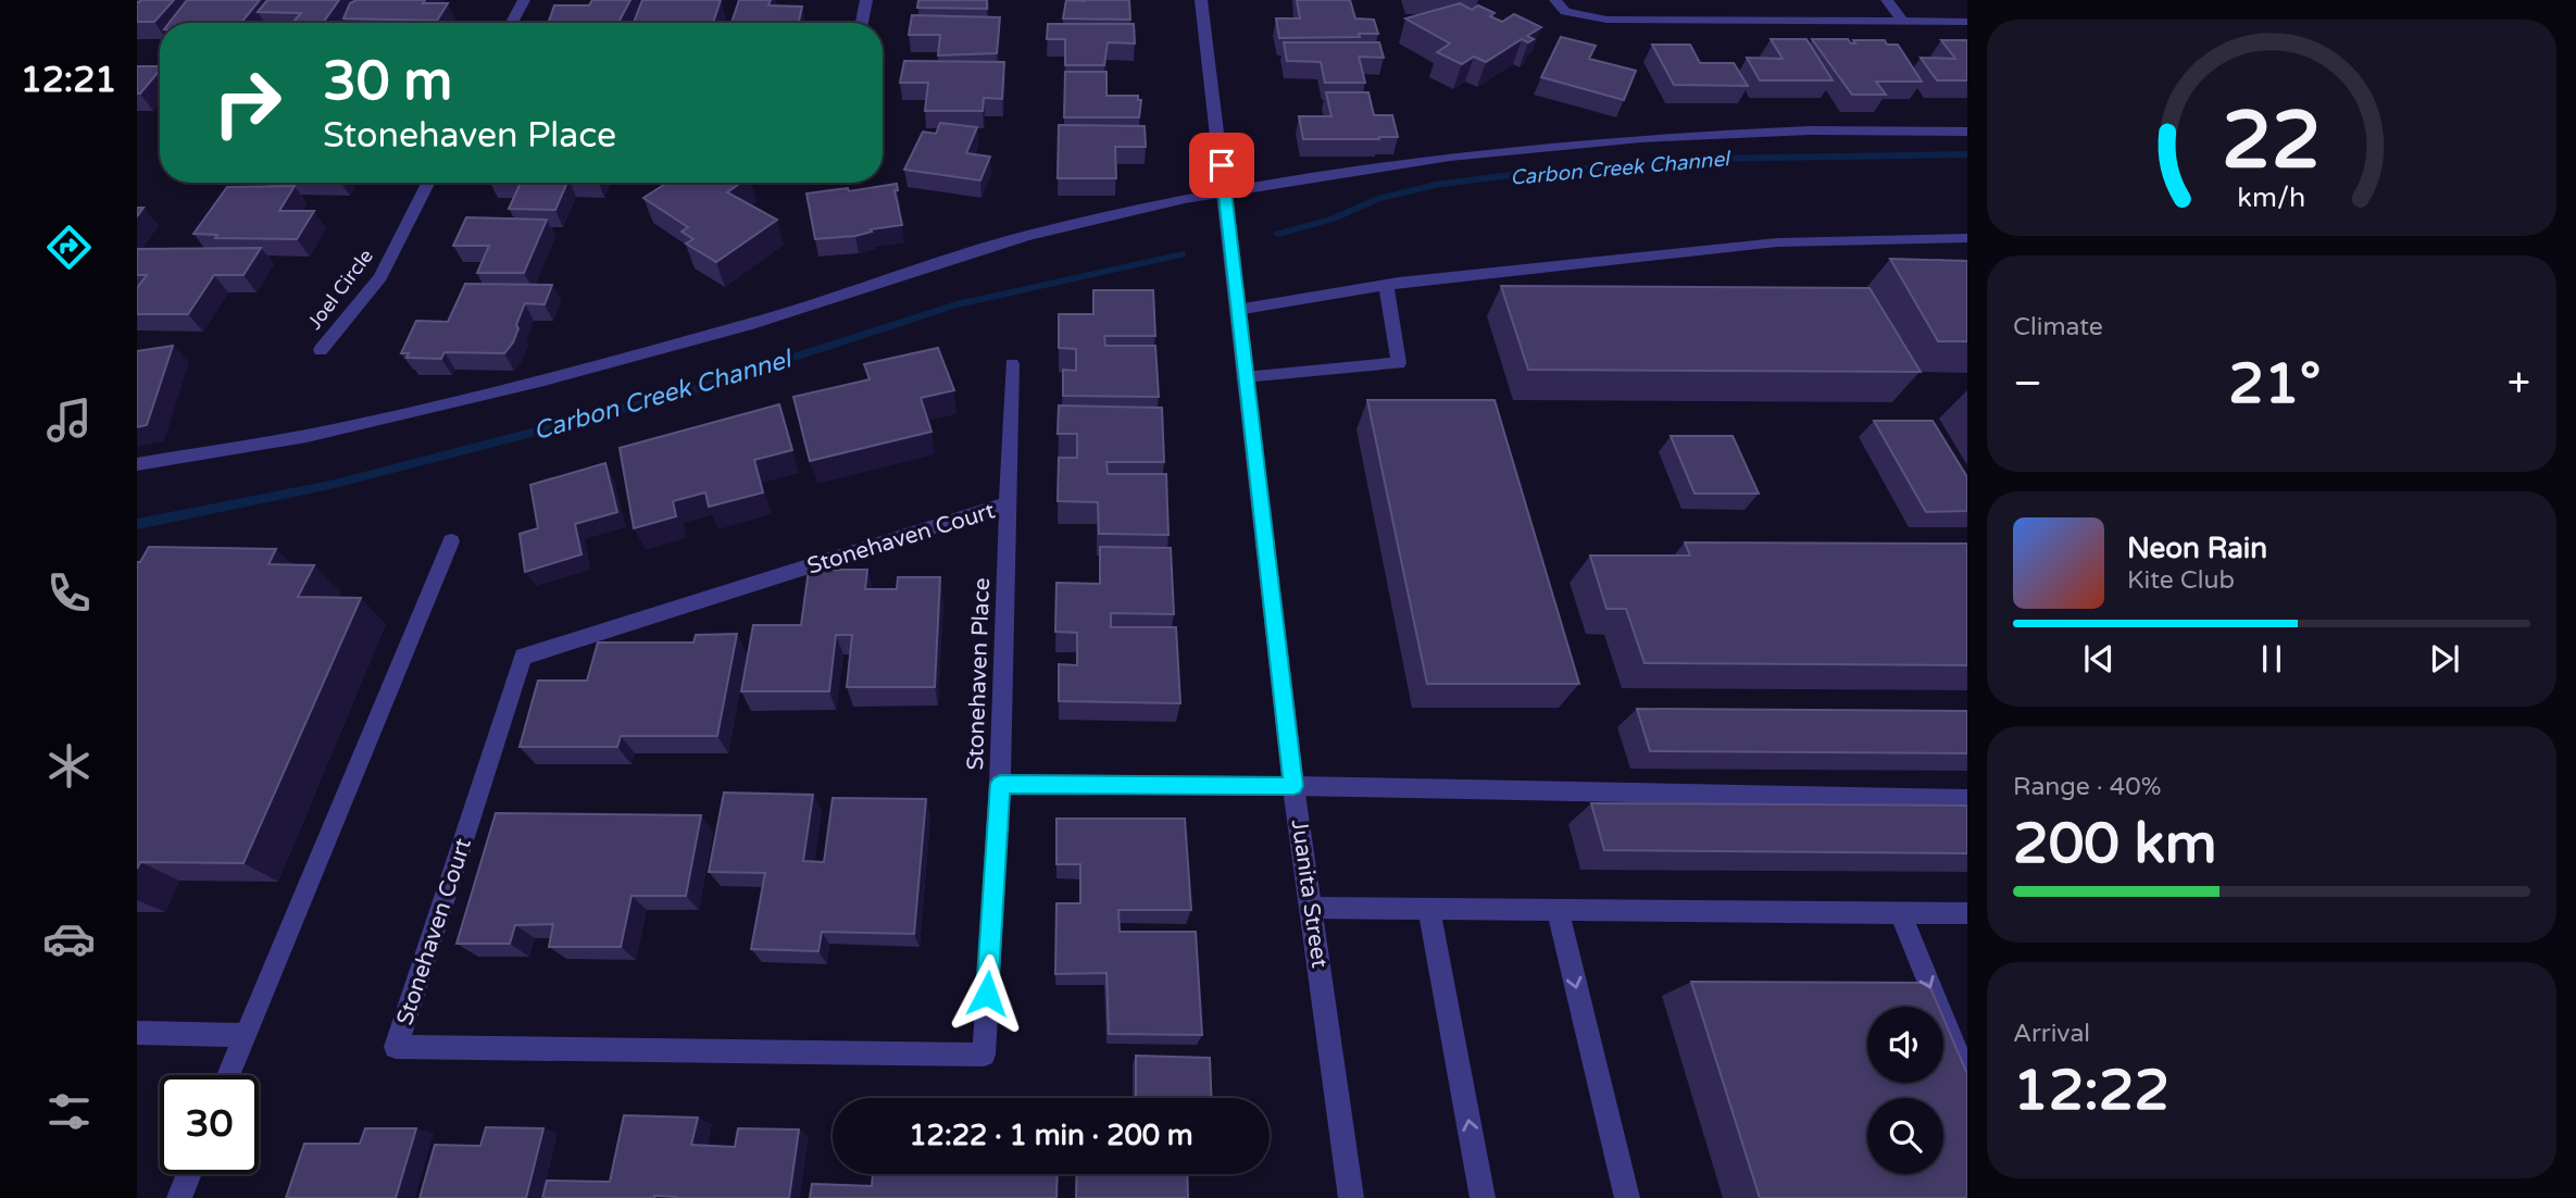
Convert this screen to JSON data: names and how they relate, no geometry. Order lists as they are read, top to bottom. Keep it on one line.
{"streets":{"street":["Joel Circle","Stonehaven Court","Stonehaven Place","Juanita Street"]},"crossings":[["Stonehaven Court","Stonehaven Place"],["Stonehaven Place","Juanita Street"]],"water":["Carbon Creek Channel"],"page":{"tabs":"12:21","turn":["30 m","Stonehaven Place"],"tile":["Climate",["Range · 40%","200 km"],["Arrival","12:22"]],"heat":["−","21°","+"],"song":["Neon Rain","Kite Club"],"limit":"30","trip":"12:22 · 1 min · 200 m","gauge":["22","km/h"]}}
